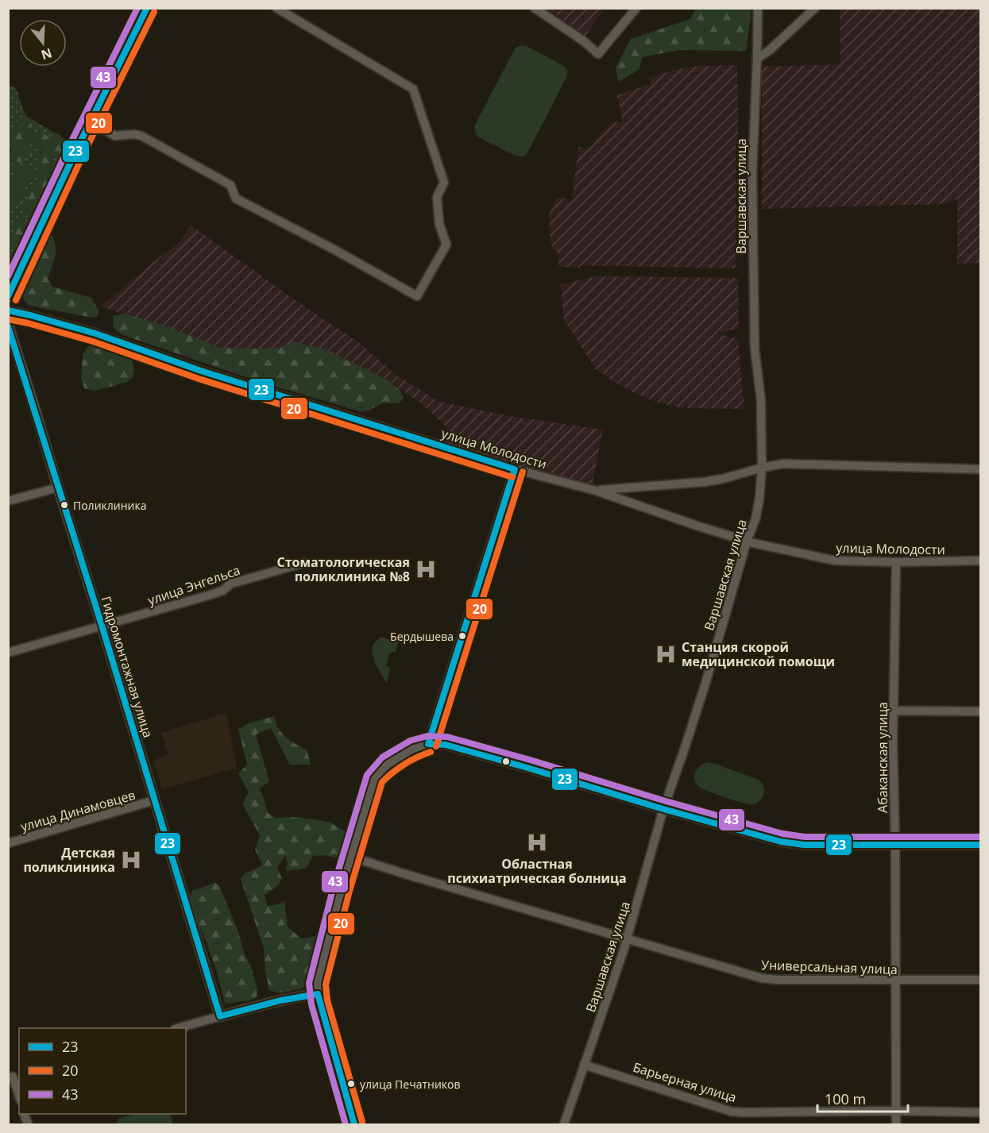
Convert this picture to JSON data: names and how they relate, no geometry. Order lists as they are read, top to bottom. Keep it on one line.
{"streets":{"main road":["Гидромонтажная улица"],"street":["Варшавская улица","улица Молодости","улица Энгельса","Абаканская улица","улица Динамовцев","Универсальная улица","Барьерная улица"]},"crossings":[["Варшавская улица","улица Молодости"],["Варшавская улица","Универсальная улица"],["Варшавская улица","Барьерная улица"],["улица Молодости","Абаканская улица"],["улица Энгельса","Гидромонтажная улица"],["Гидромонтажная улица","улица Динамовцев"],["Абаканская улица","Универсальная улица"],["Абаканская улица","Барьерная улица"]],"places":{"other":["Поликлиника","Бердышева","улица Печатников"],"hospital":["Стоматологическая поликлиника №8","Станция скорой медицинской помощи","Областная психиатрическая болница","Детская поликлиника"]},"lines":["transit line 23","transit line 43","transit line 20"],"legend":["23","20","43"],"scale_bar":"100 m","north":"bottom"}
